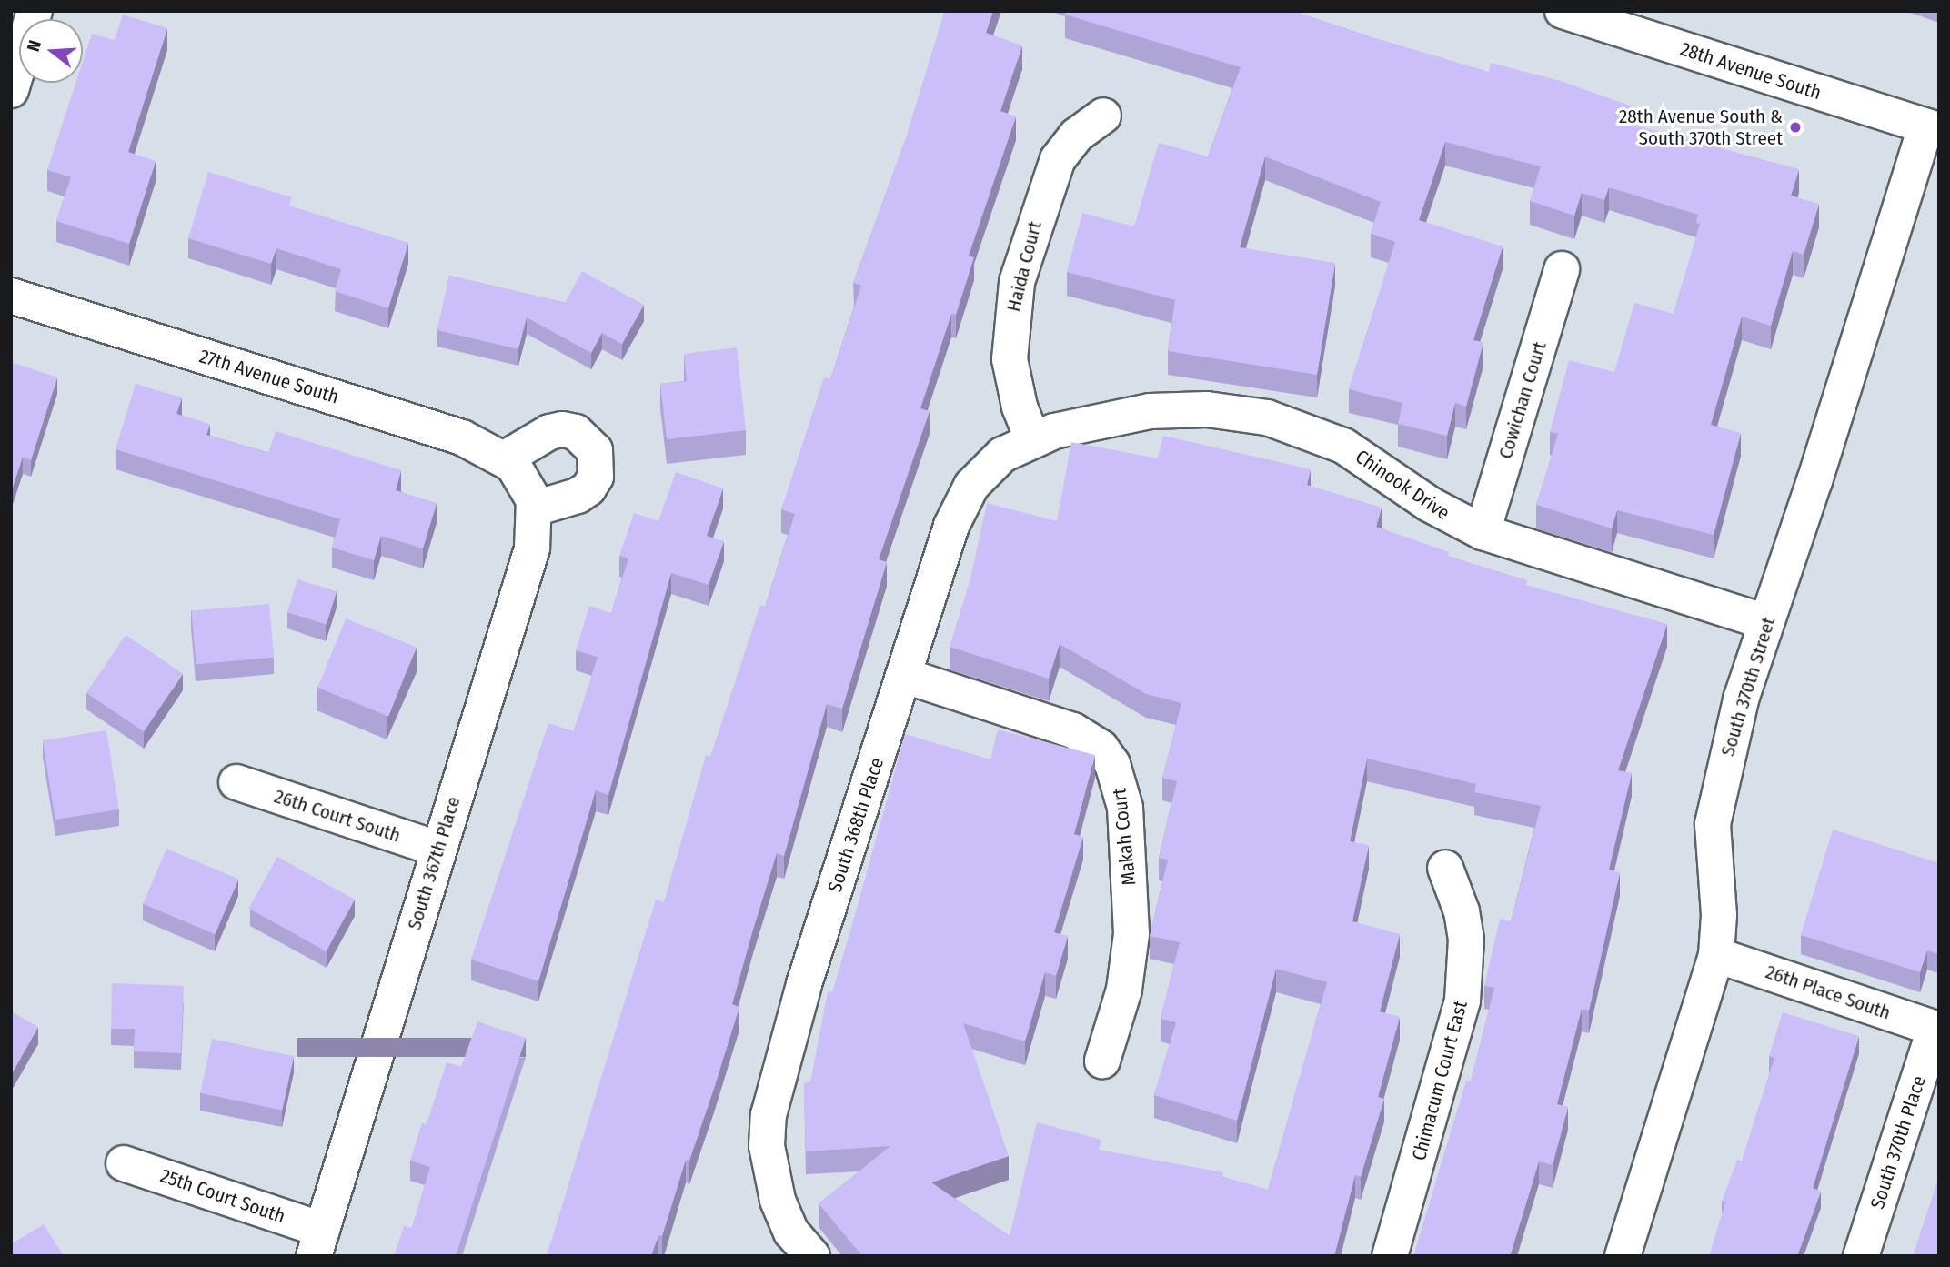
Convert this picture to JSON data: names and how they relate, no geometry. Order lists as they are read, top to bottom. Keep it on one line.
{"streets":{"street":["28th Avenue South","Haida Court","27th Avenue South","Cowichan Court","Chinook Drive","South 370th Street","26th Court South","South 368th Place","Makah Court","South 367th Place","26th Place South","Chimacum Court East","South 370th Place","25th Court South"]},"crossings":[["28th Avenue South","South 370th Street"],["Haida Court","Chinook Drive"],["Haida Court","South 368th Place"],["27th Avenue South","South 367th Place"],["Cowichan Court","Chinook Drive"],["Chinook Drive","South 370th Street"],["Chinook Drive","South 368th Place"],["South 370th Street","26th Place South"],["26th Court South","South 367th Place"],["South 368th Place","Makah Court"],["South 367th Place","25th Court South"],["26th Place South","South 370th Place"]],"places":["28th Avenue South & South 370th Street"],"north":"left"}
